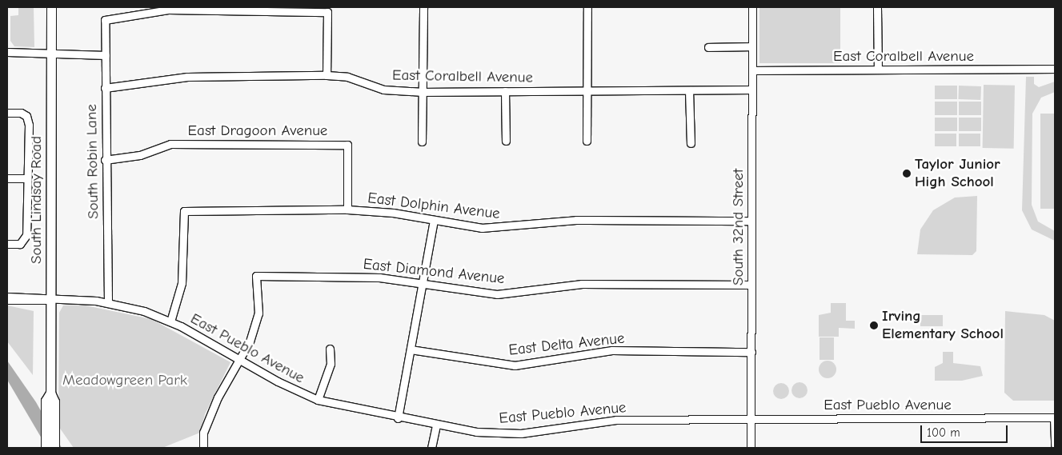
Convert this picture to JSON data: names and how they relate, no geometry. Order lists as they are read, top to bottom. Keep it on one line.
{"streets":{"main road":["South Lindsay Road"],"street":["East Coralbell Avenue","East Dragoon Avenue","South Robin Lane","East Dolphin Avenue","South 32nd Street","East Diamond Avenue","East Delta Avenue","East Pueblo Avenue"]},"crossings":[["East Coralbell Avenue","South Robin Lane"],["East Coralbell Avenue","South 32nd Street"],["East Dragoon Avenue","South Robin Lane"],["East Dragoon Avenue","East Dolphin Avenue"],["South Robin Lane","East Pueblo Avenue"],["South Lindsay Road","East Pueblo Avenue"],["East Dolphin Avenue","South 32nd Street"],["East Dolphin Avenue","East Pueblo Avenue"],["South 32nd Street","East Diamond Avenue"],["South 32nd Street","East Delta Avenue"],["South 32nd Street","East Pueblo Avenue"],["East Diamond Avenue","East Pueblo Avenue"]],"parks":["Meadowgreen Park"],"places":["Taylor Junior High School","Irving Elementary School"],"scale_bar":"100 m"}
